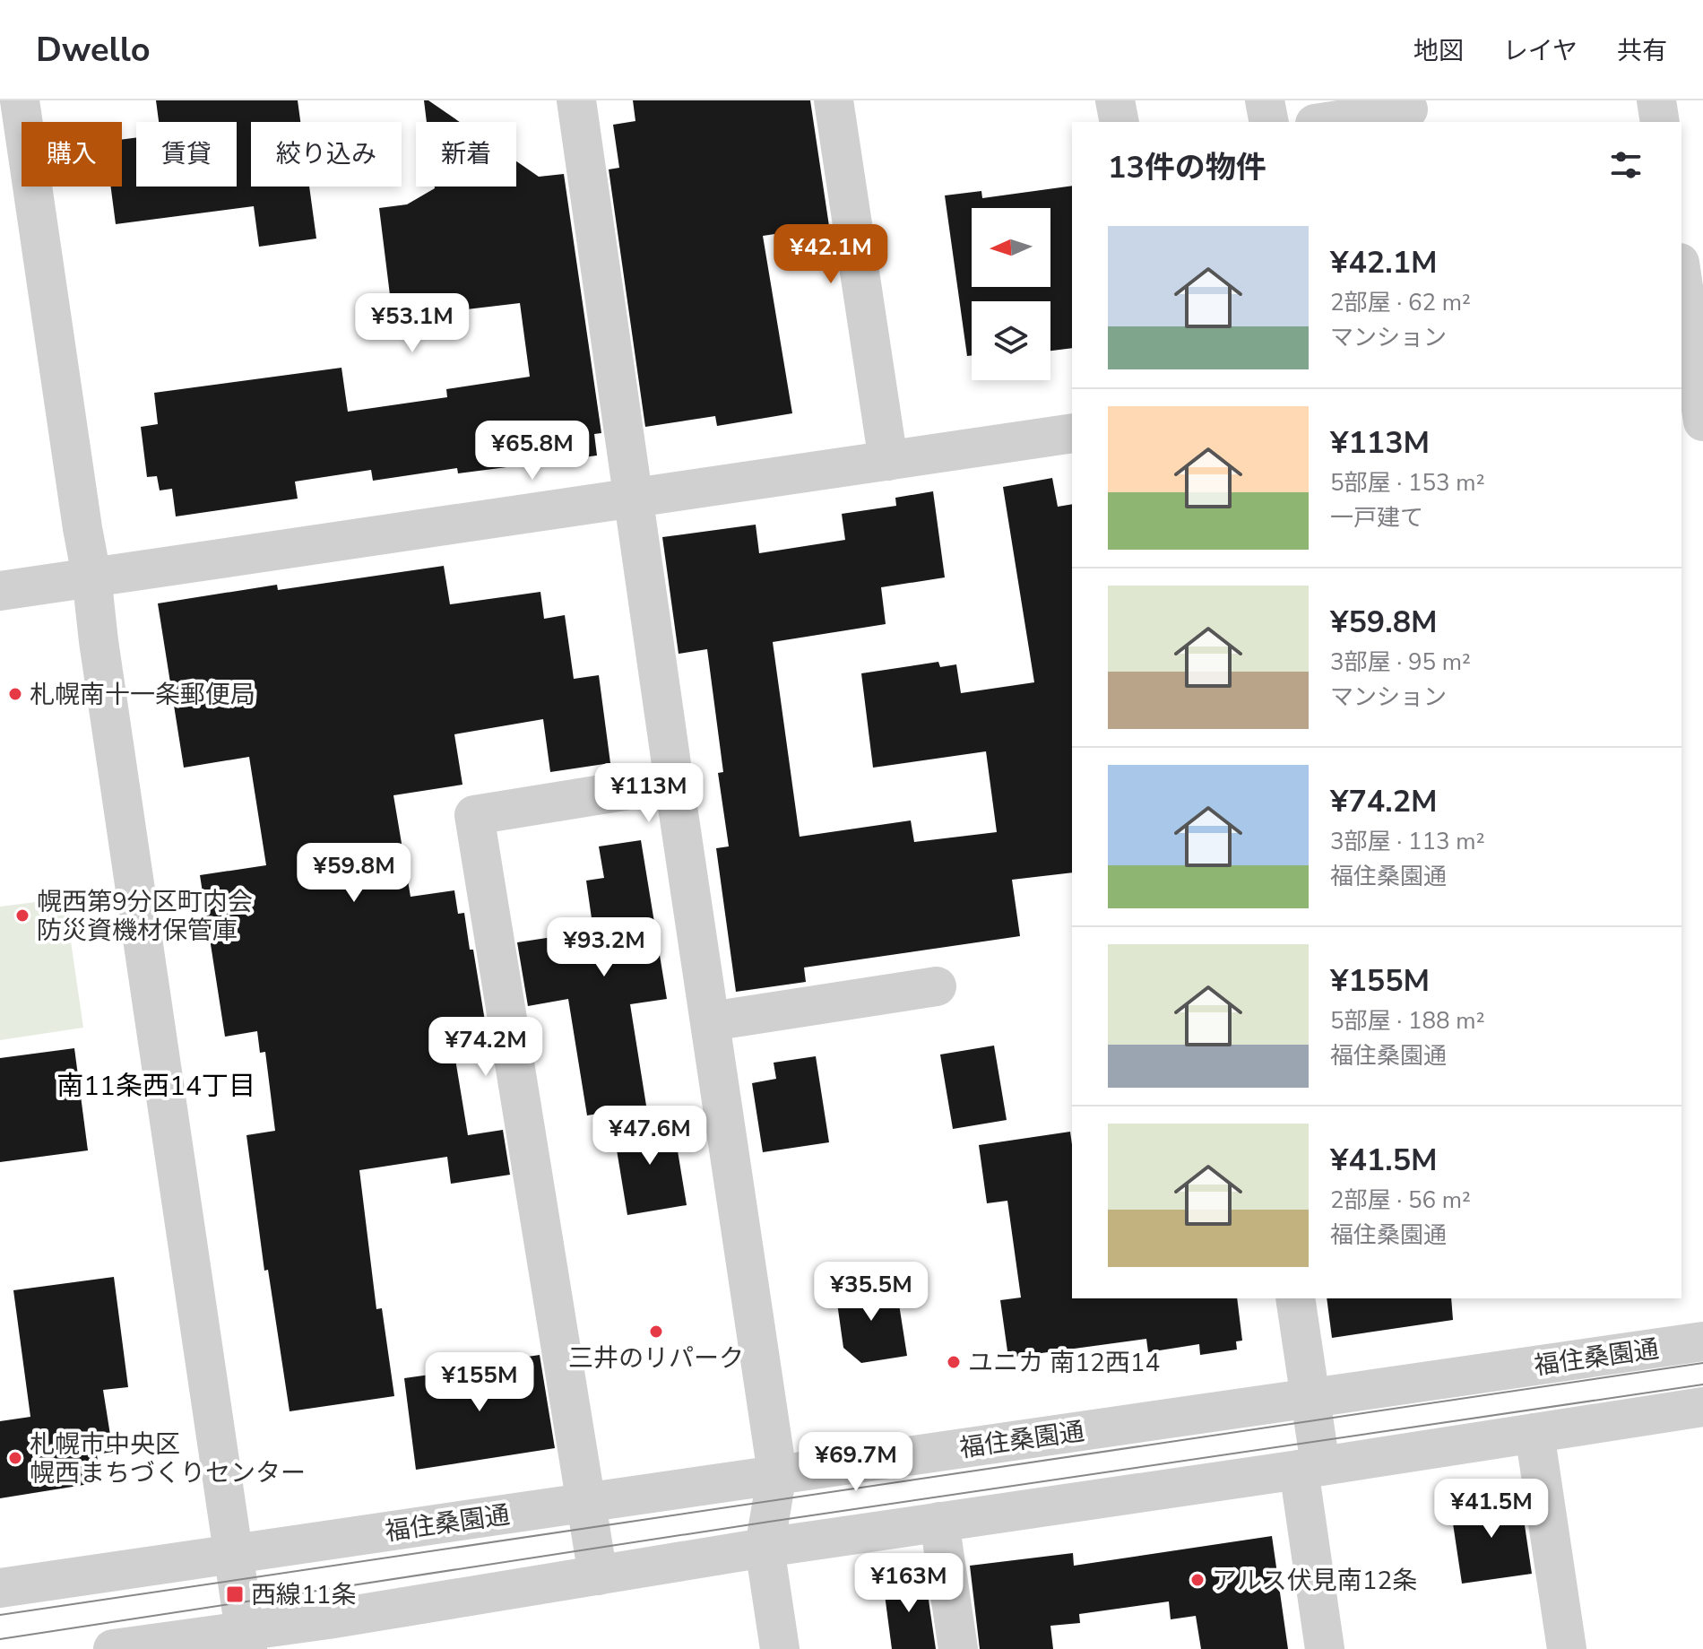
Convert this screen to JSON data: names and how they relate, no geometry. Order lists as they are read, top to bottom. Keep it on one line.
{"streets":{"street":["福住桑園通"]},"districts":["南11条西14丁目"],"places":{"other":["札幌南十一条郵便局","幌西第9分区町内会 防災資機材保管庫","三井のリパーク","ユニカ 南12西14","札幌市中央区 幌西まちづくりセンター","アルス伏見南12条"],"transit":["西線11条"]},"north":"left","page":{"header":"Dwello","nav":["地図","レイヤ","共有"],"chip":["購入","賃貸","絞り込み","新着"],"heading":"13件の物件","list":[{"name":"¥42.1M","note":"2部屋 · 62 m² · マンション"},{"name":"¥113M","note":"5部屋 · 153 m² · 一戸建て"},{"name":"¥59.8M","note":"3部屋 · 95 m² · マンション"},{"name":"¥74.2M","note":"3部屋 · 113 m² · 福住桑園通"},{"name":"¥155M","note":"5部屋 · 188 m² · 福住桑園通"},{"name":"¥41.5M","note":"2部屋 · 56 m² · 福住桑園通"}],"price":["¥42.1M","¥53.1M","¥65.8M","¥113M","¥59.8M","¥93.2M","¥74.2M","¥47.6M","¥35.5M","¥155M","¥69.7M","¥41.5M","¥163M"]}}
